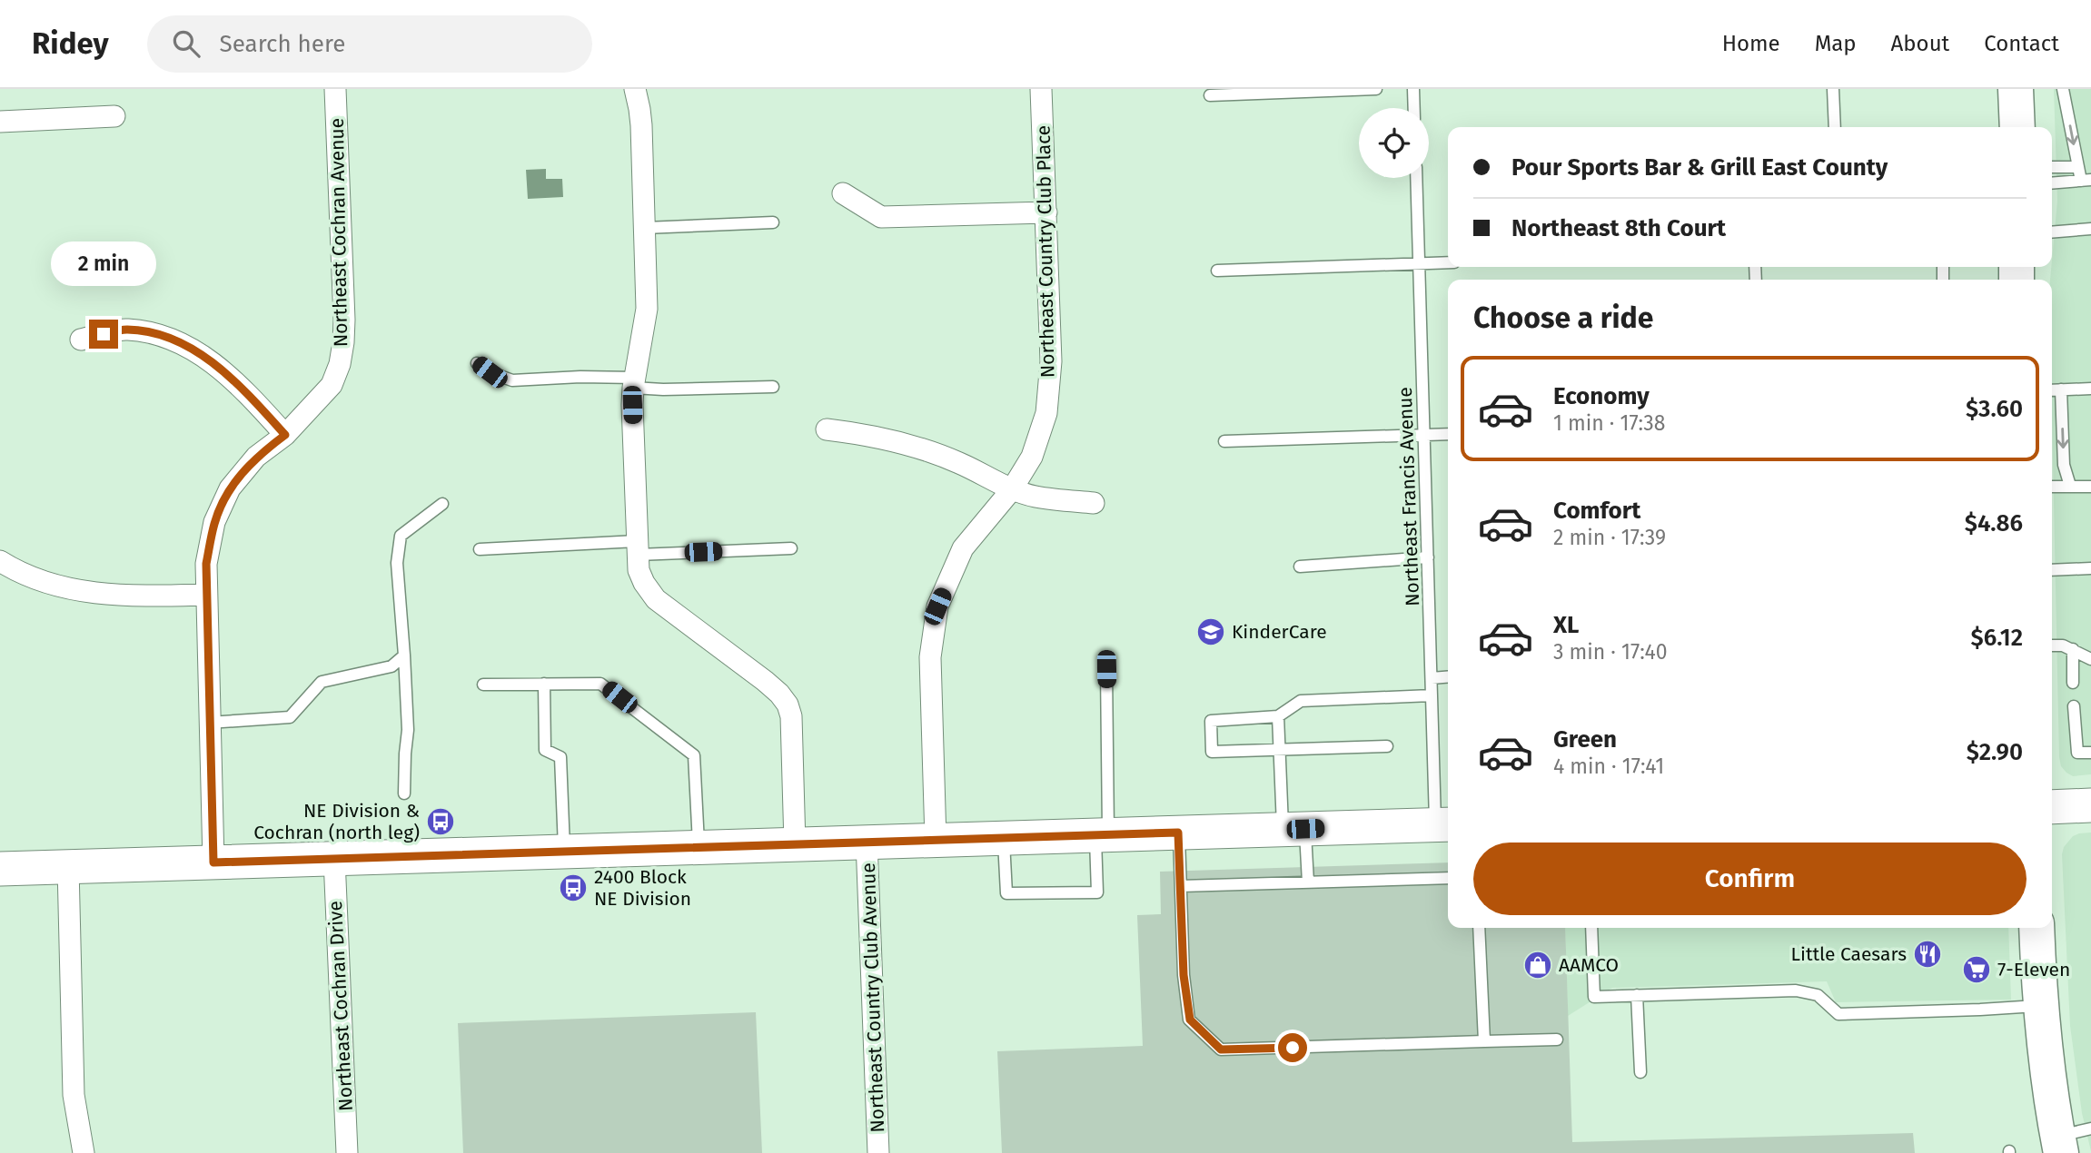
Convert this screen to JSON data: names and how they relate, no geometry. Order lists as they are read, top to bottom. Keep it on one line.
{"streets":{"street":["Northeast Cochran Avenue","Northeast Country Club Place","Northeast Country Club Avenue","Northeast Cochran Drive"],"lane":["Northeast Francis Avenue"]},"places":{"school or university":["KinderCare"],"bus stop":["NE Division & Cochran (north leg)","2400 Block NE Division"],"restaurant":["Little Caesars"],"shop":["AAMCO"],"supermarket":["7-Eleven"]},"page":{"header":"Ridey","search":"Search here","nav":["Home","Map","About","Contact"],"banner":["Pour Sports Bar & Grill East County","Northeast 8th Court"],"bubble":"2 min","heading":"Choose a ride","list":[{"name":"Economy","note":"1 min · 17:38","value":"$3.60"},{"name":"Comfort","note":"2 min · 17:39","value":"$4.86"},{"name":"XL","note":"3 min · 17:40","value":"$6.12"},{"name":"Green","note":"4 min · 17:41","value":"$2.90"}],"buttons":"Confirm"}}
